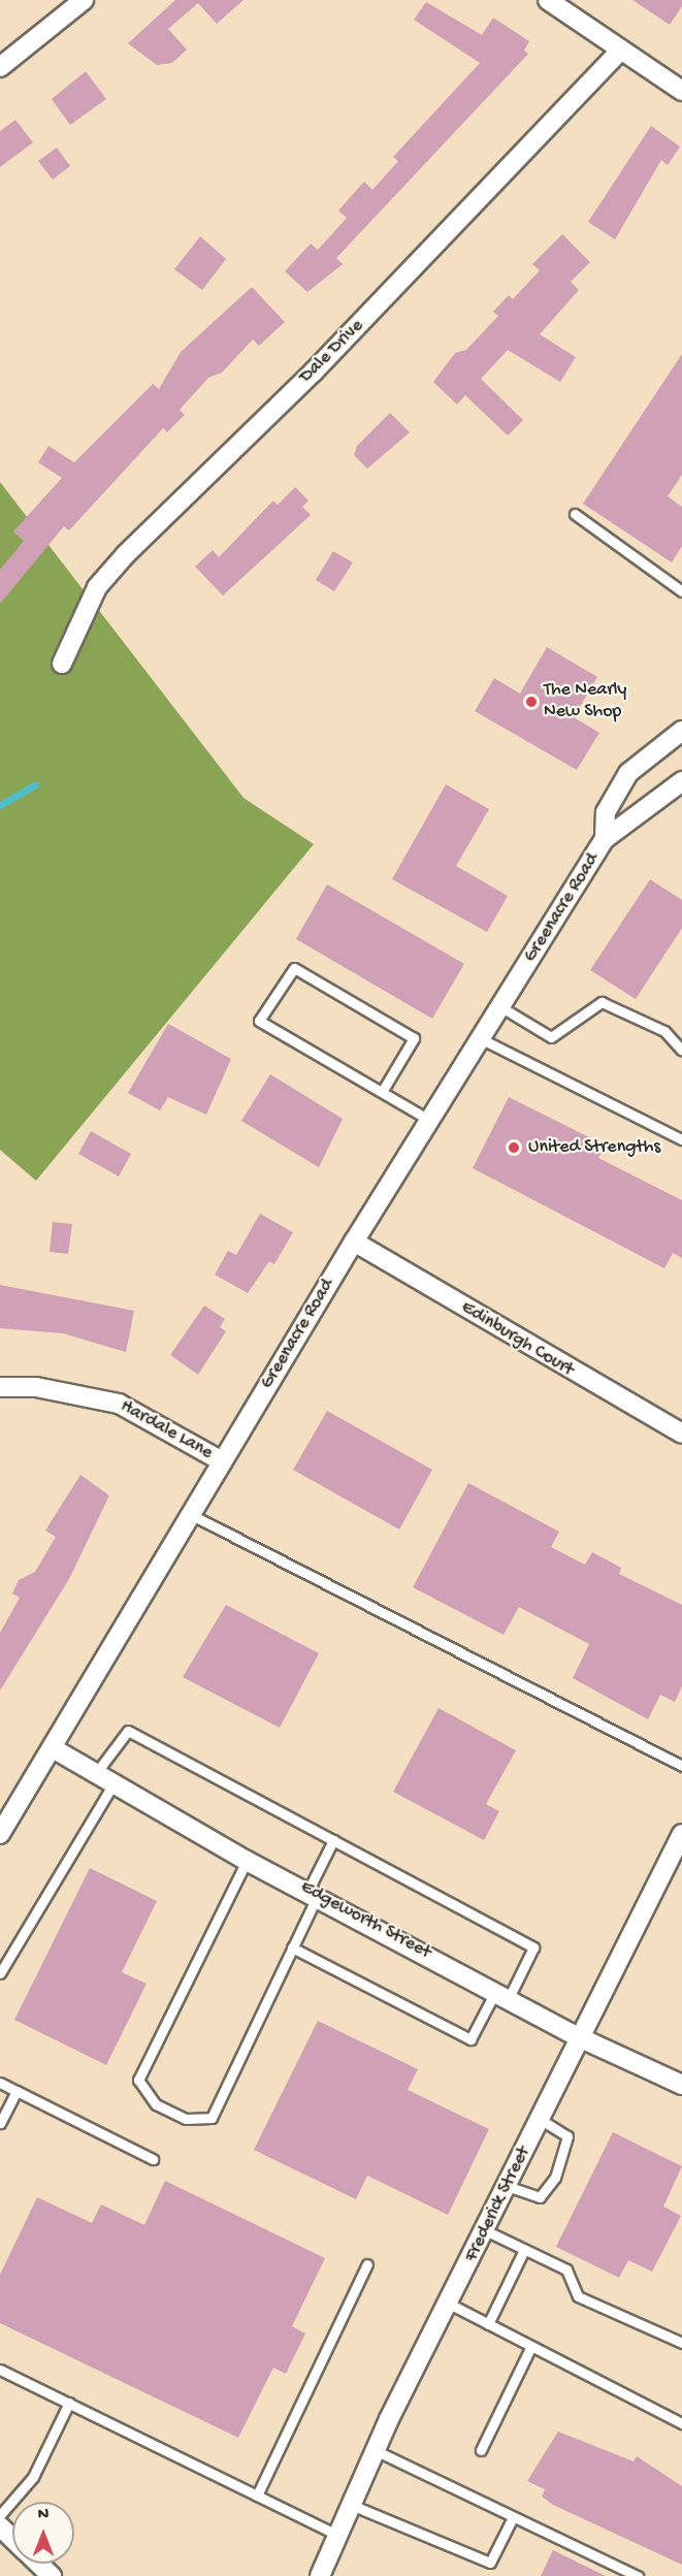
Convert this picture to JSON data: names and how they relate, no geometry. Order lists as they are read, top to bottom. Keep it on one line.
{"streets":{"street":["Dale Drive","Greenacre Road","Edinburgh Court","Hardale Lane","Edgeworth Street","Frederick Street"]},"crossings":[["Greenacre Road","Edinburgh Court"],["Greenacre Road","Hardale Lane"],["Greenacre Road","Edgeworth Street"],["Edgeworth Street","Frederick Street"]],"places":["The Nearly New Shop","United Strengths"],"north":"top"}
